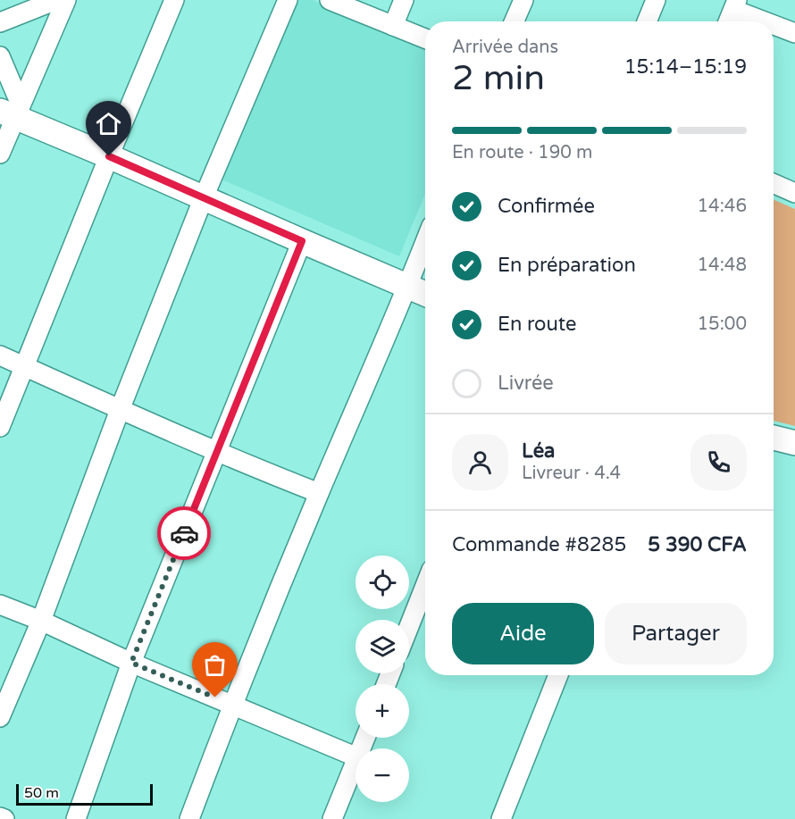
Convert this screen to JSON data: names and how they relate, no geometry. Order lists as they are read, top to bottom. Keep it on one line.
{"scale_bar":"50 m","page":{"heading":["2 min","Arrivée dans","15:14–15:19"],"panel":["Léa","Livreur · 4.4","Commande #8285","5 390 CFA"],"bar":"En route · 190 m","list":[["Confirmée","14:46"],["En préparation","14:48"],["En route","15:00"],"Livrée"],"map_buttons":["+","−"],"buttons":["Aide","Partager"],"scale":"50 m"}}
